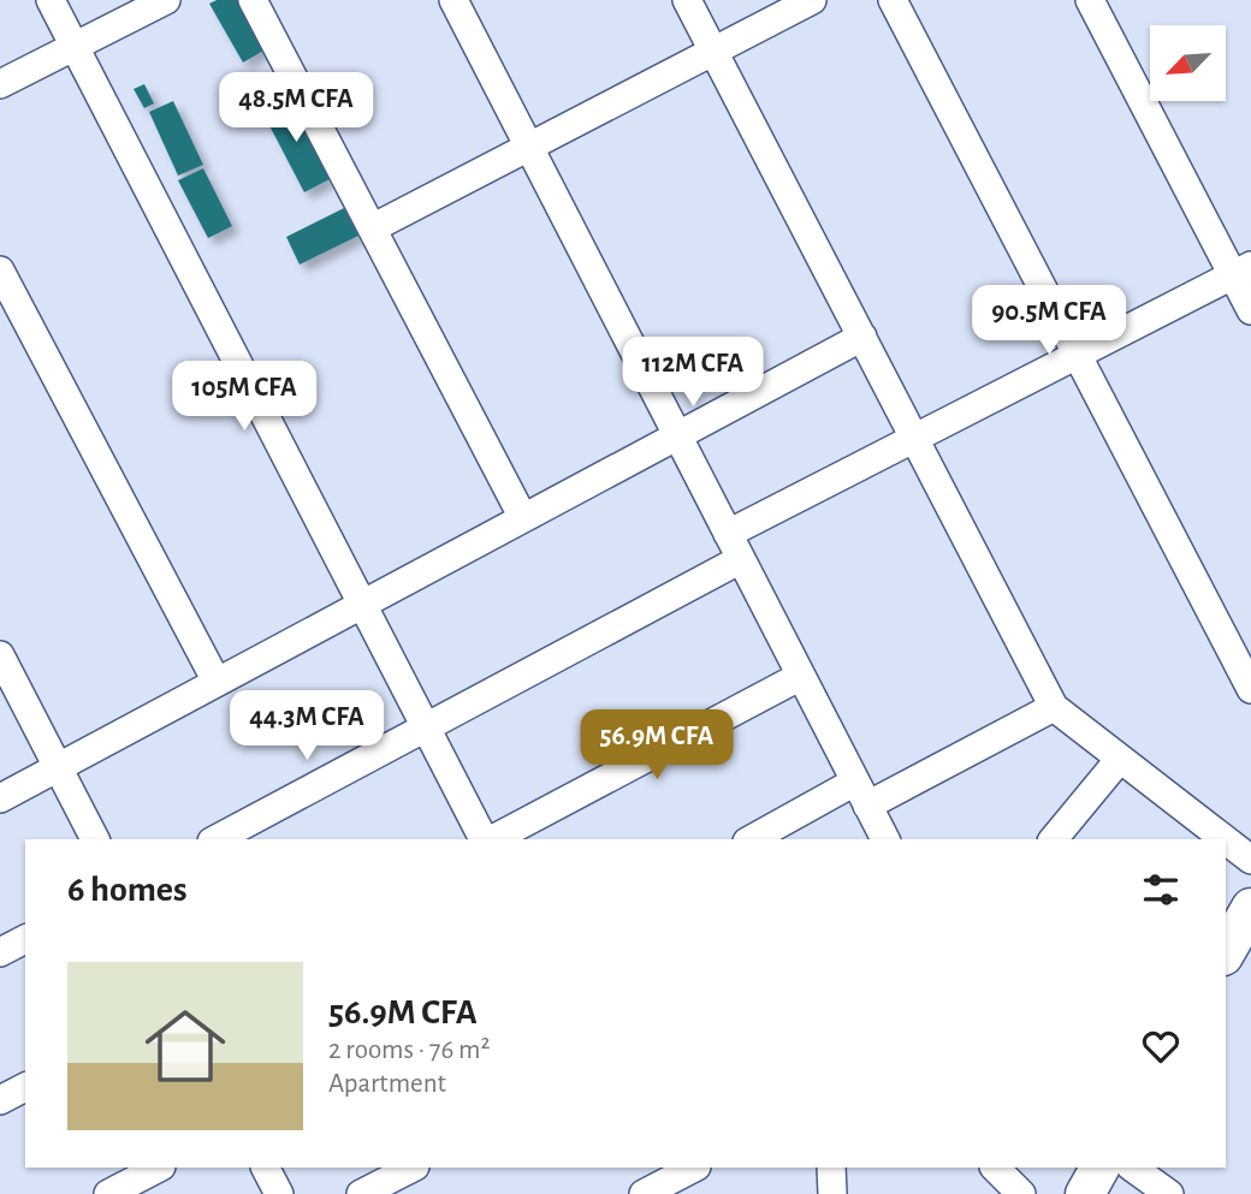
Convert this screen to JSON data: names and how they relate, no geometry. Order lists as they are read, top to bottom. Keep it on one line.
{"north":"bottom left","page":{"price":["48.5M CFA","90.5M CFA","112M CFA","105M CFA","44.3M CFA","56.9M CFA"],"heading":"6 homes","list":[{"name":"56.9M CFA","note":"2 rooms · 76 m² · Apartment"}]}}
